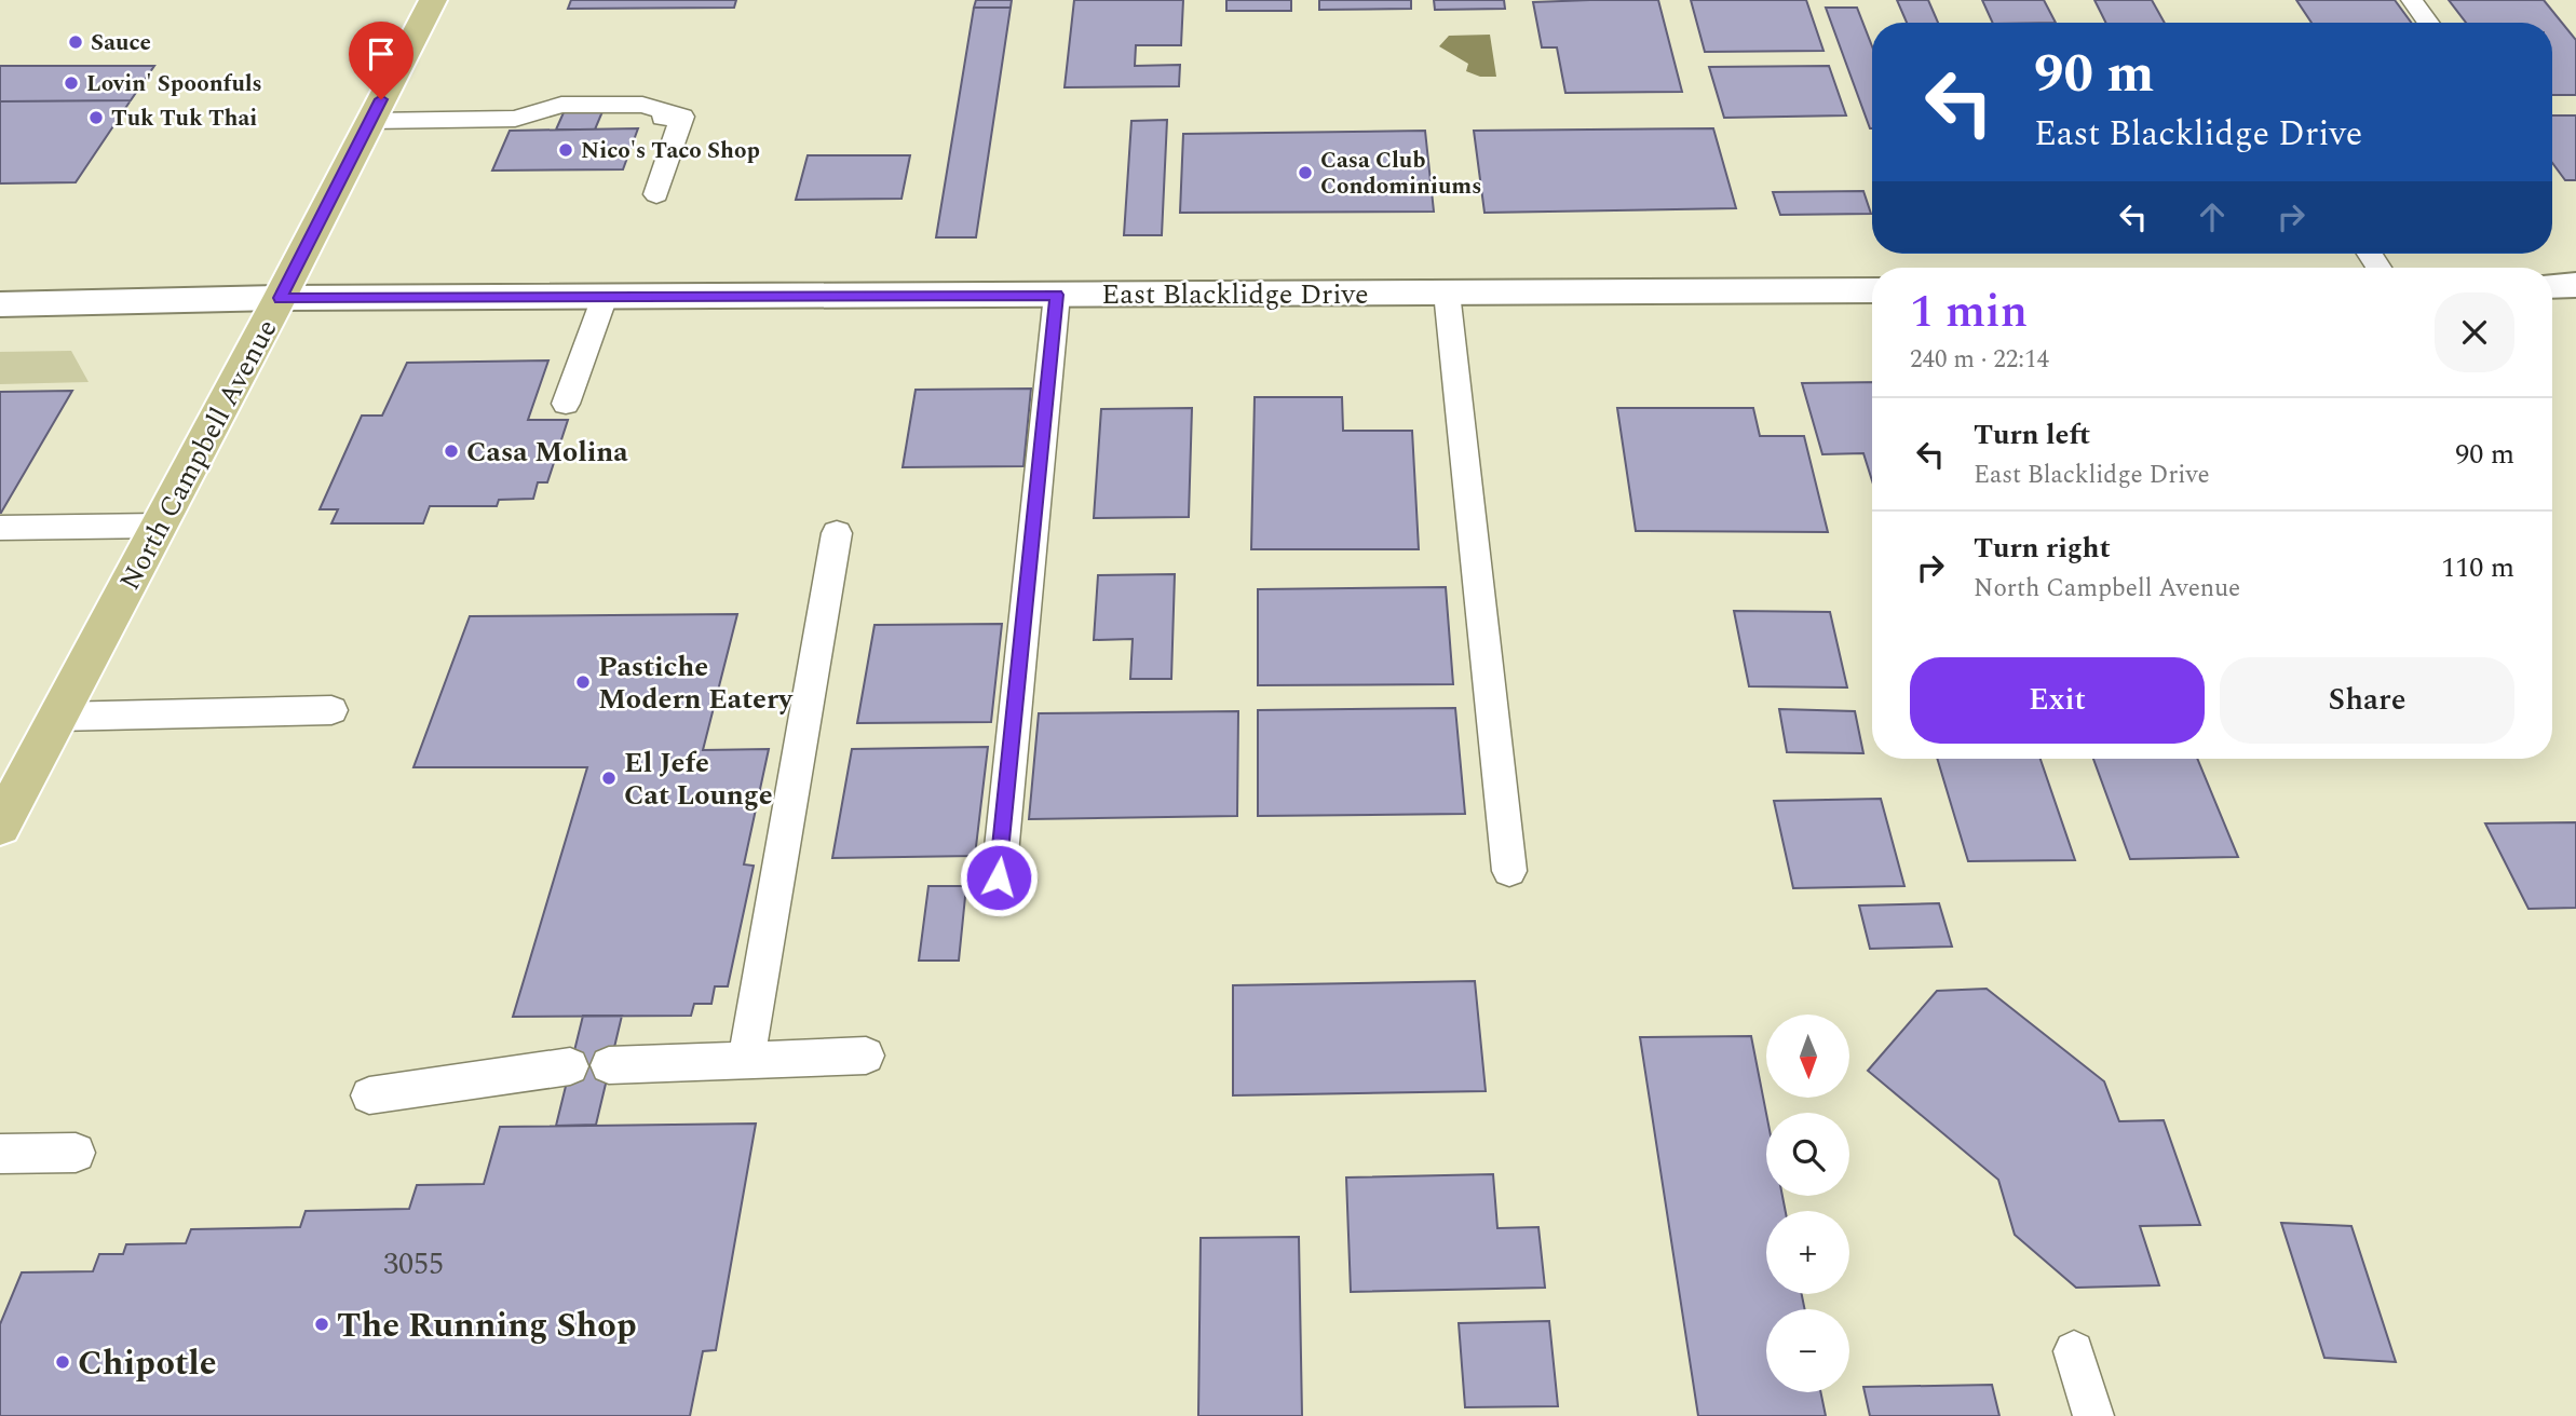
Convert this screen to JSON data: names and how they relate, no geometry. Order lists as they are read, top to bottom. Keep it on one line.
{"streets":{"main road":["North Campbell Avenue"],"street":["East Blacklidge Drive"]},"crossings":[["East Blacklidge Drive","North Campbell Avenue"]],"places":["Sauce","Lovin' Spoonfuls","Tuk Tuk Thai","Nico's Taco Shop","Casa Club Condominiums","Casa Molina","Pastiche Modern Eatery","El Jefe Cat Lounge","The Running Shop","Chipotle"],"house_numbers":["3055"],"north":"bottom","page":{"turn":["90 m","East Blacklidge Drive"],"heading":["1 min","240 m · 22:14"],"list":[{"name":"Turn left","note":"East Blacklidge Drive","value":"90 m"},{"name":"Turn right","note":"North Campbell Avenue","value":"110 m"}],"buttons":["Exit","Share"],"map_buttons":["+","−"]}}
